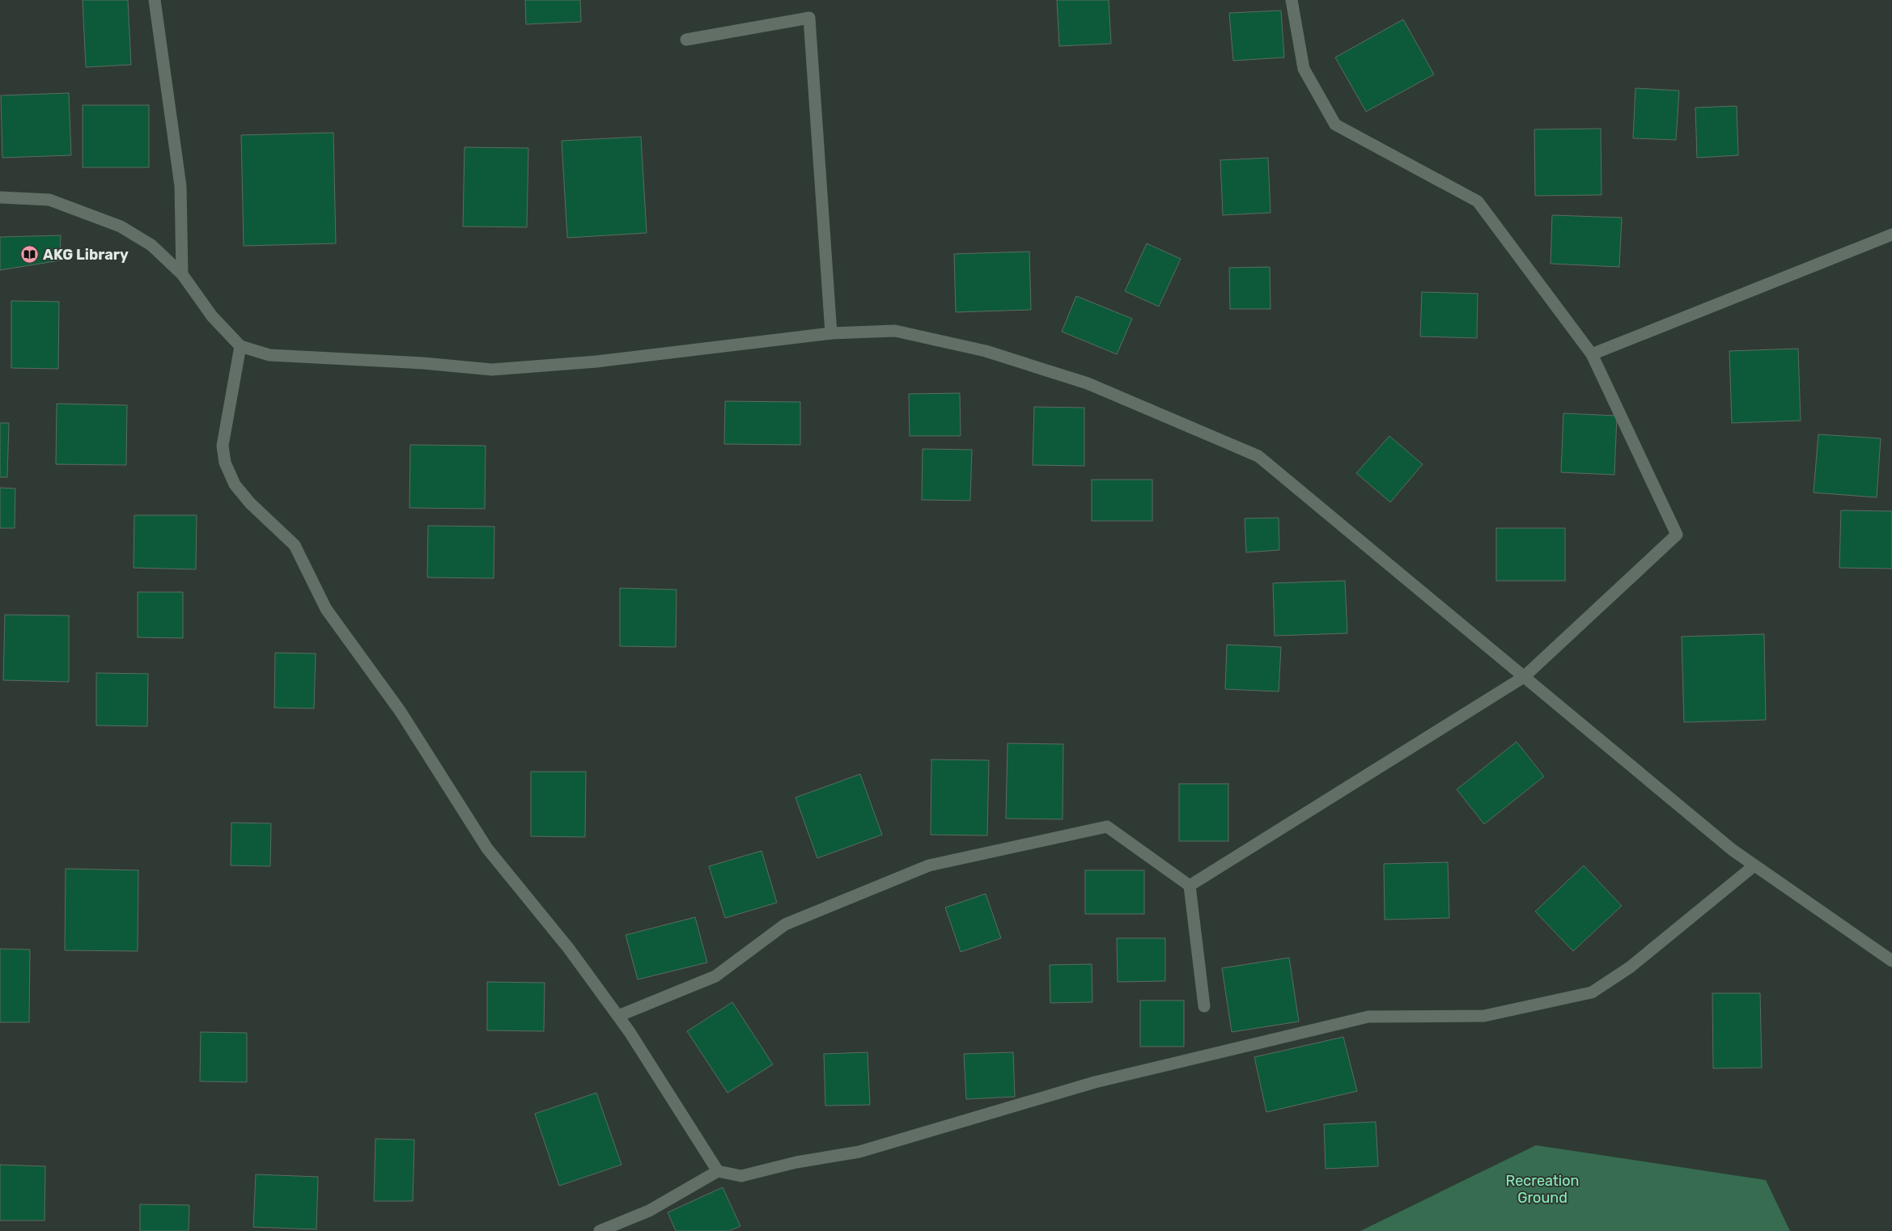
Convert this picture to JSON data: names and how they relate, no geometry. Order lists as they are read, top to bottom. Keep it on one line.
{"parks":["Recreation Ground"],"places":{"library":["AKG Library"]}}
